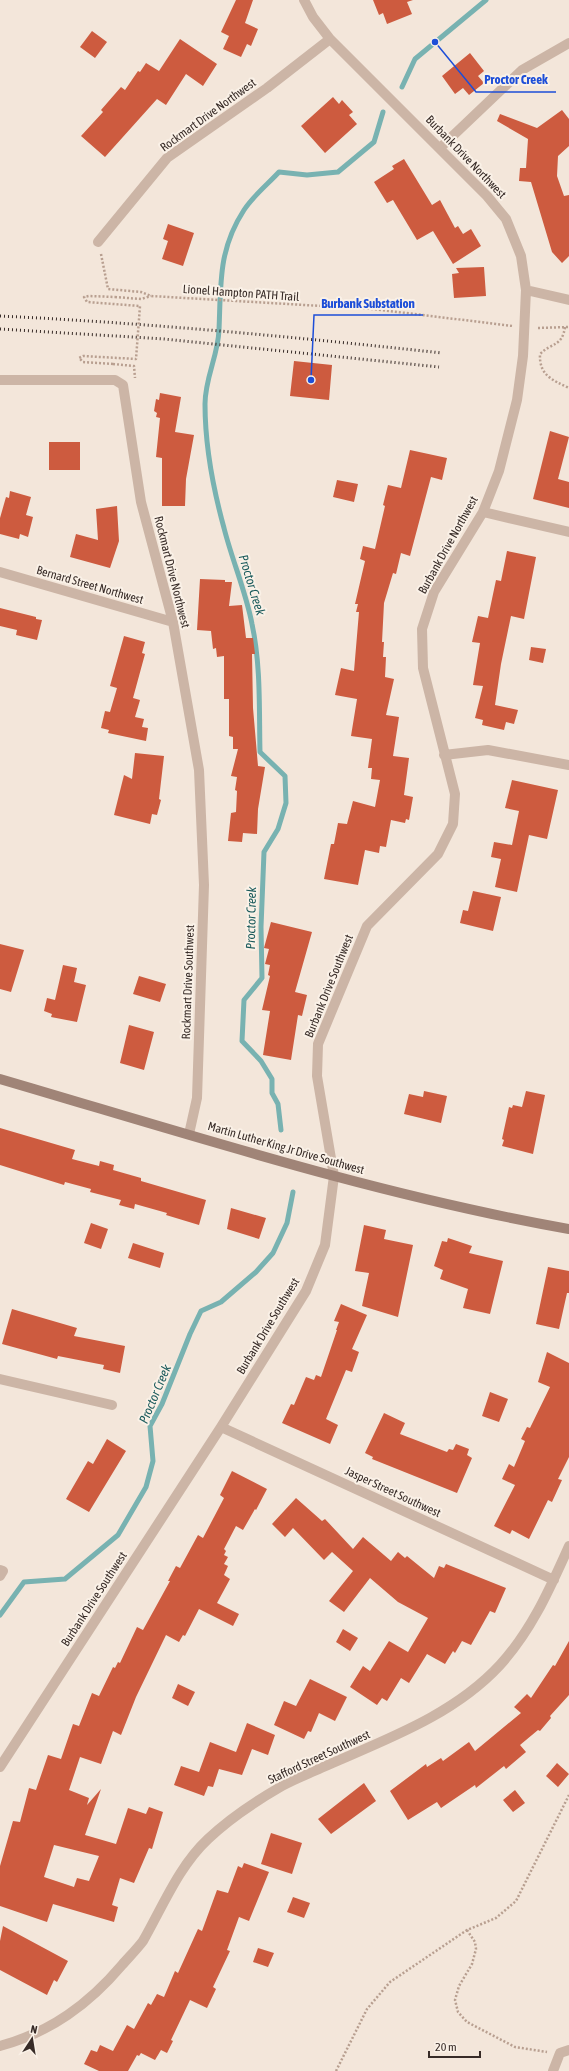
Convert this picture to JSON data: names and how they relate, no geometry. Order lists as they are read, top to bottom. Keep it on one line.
{"streets":{"main road":["Martin Luther King Jr Drive Southwest"],"street":["Rockmart Drive Northwest","Burbank Drive Northwest","Bernard Street Northwest","Rockmart Drive Southwest","Burbank Drive Southwest","Jasper Street Southwest","Stafford Street Southwest"],"path":["Lionel Hampton PATH Trail"]},"crossings":[["Rockmart Drive Northwest","Burbank Drive Northwest"],["Rockmart Drive Northwest","Bernard Street Northwest"],["Rockmart Drive Northwest","Rockmart Drive Southwest"],["Burbank Drive Northwest","Lionel Hampton PATH Trail"],["Burbank Drive Northwest","Burbank Drive Southwest"],["Rockmart Drive Southwest","Martin Luther King Jr Drive Southwest"],["Burbank Drive Southwest","Martin Luther King Jr Drive Southwest"],["Burbank Drive Southwest","Jasper Street Southwest"],["Jasper Street Southwest","Stafford Street Southwest"]],"water":["Proctor Creek"],"places":["Proctor Creek","Burbank Substation"],"scale_bar":"20 m","north":"top"}
